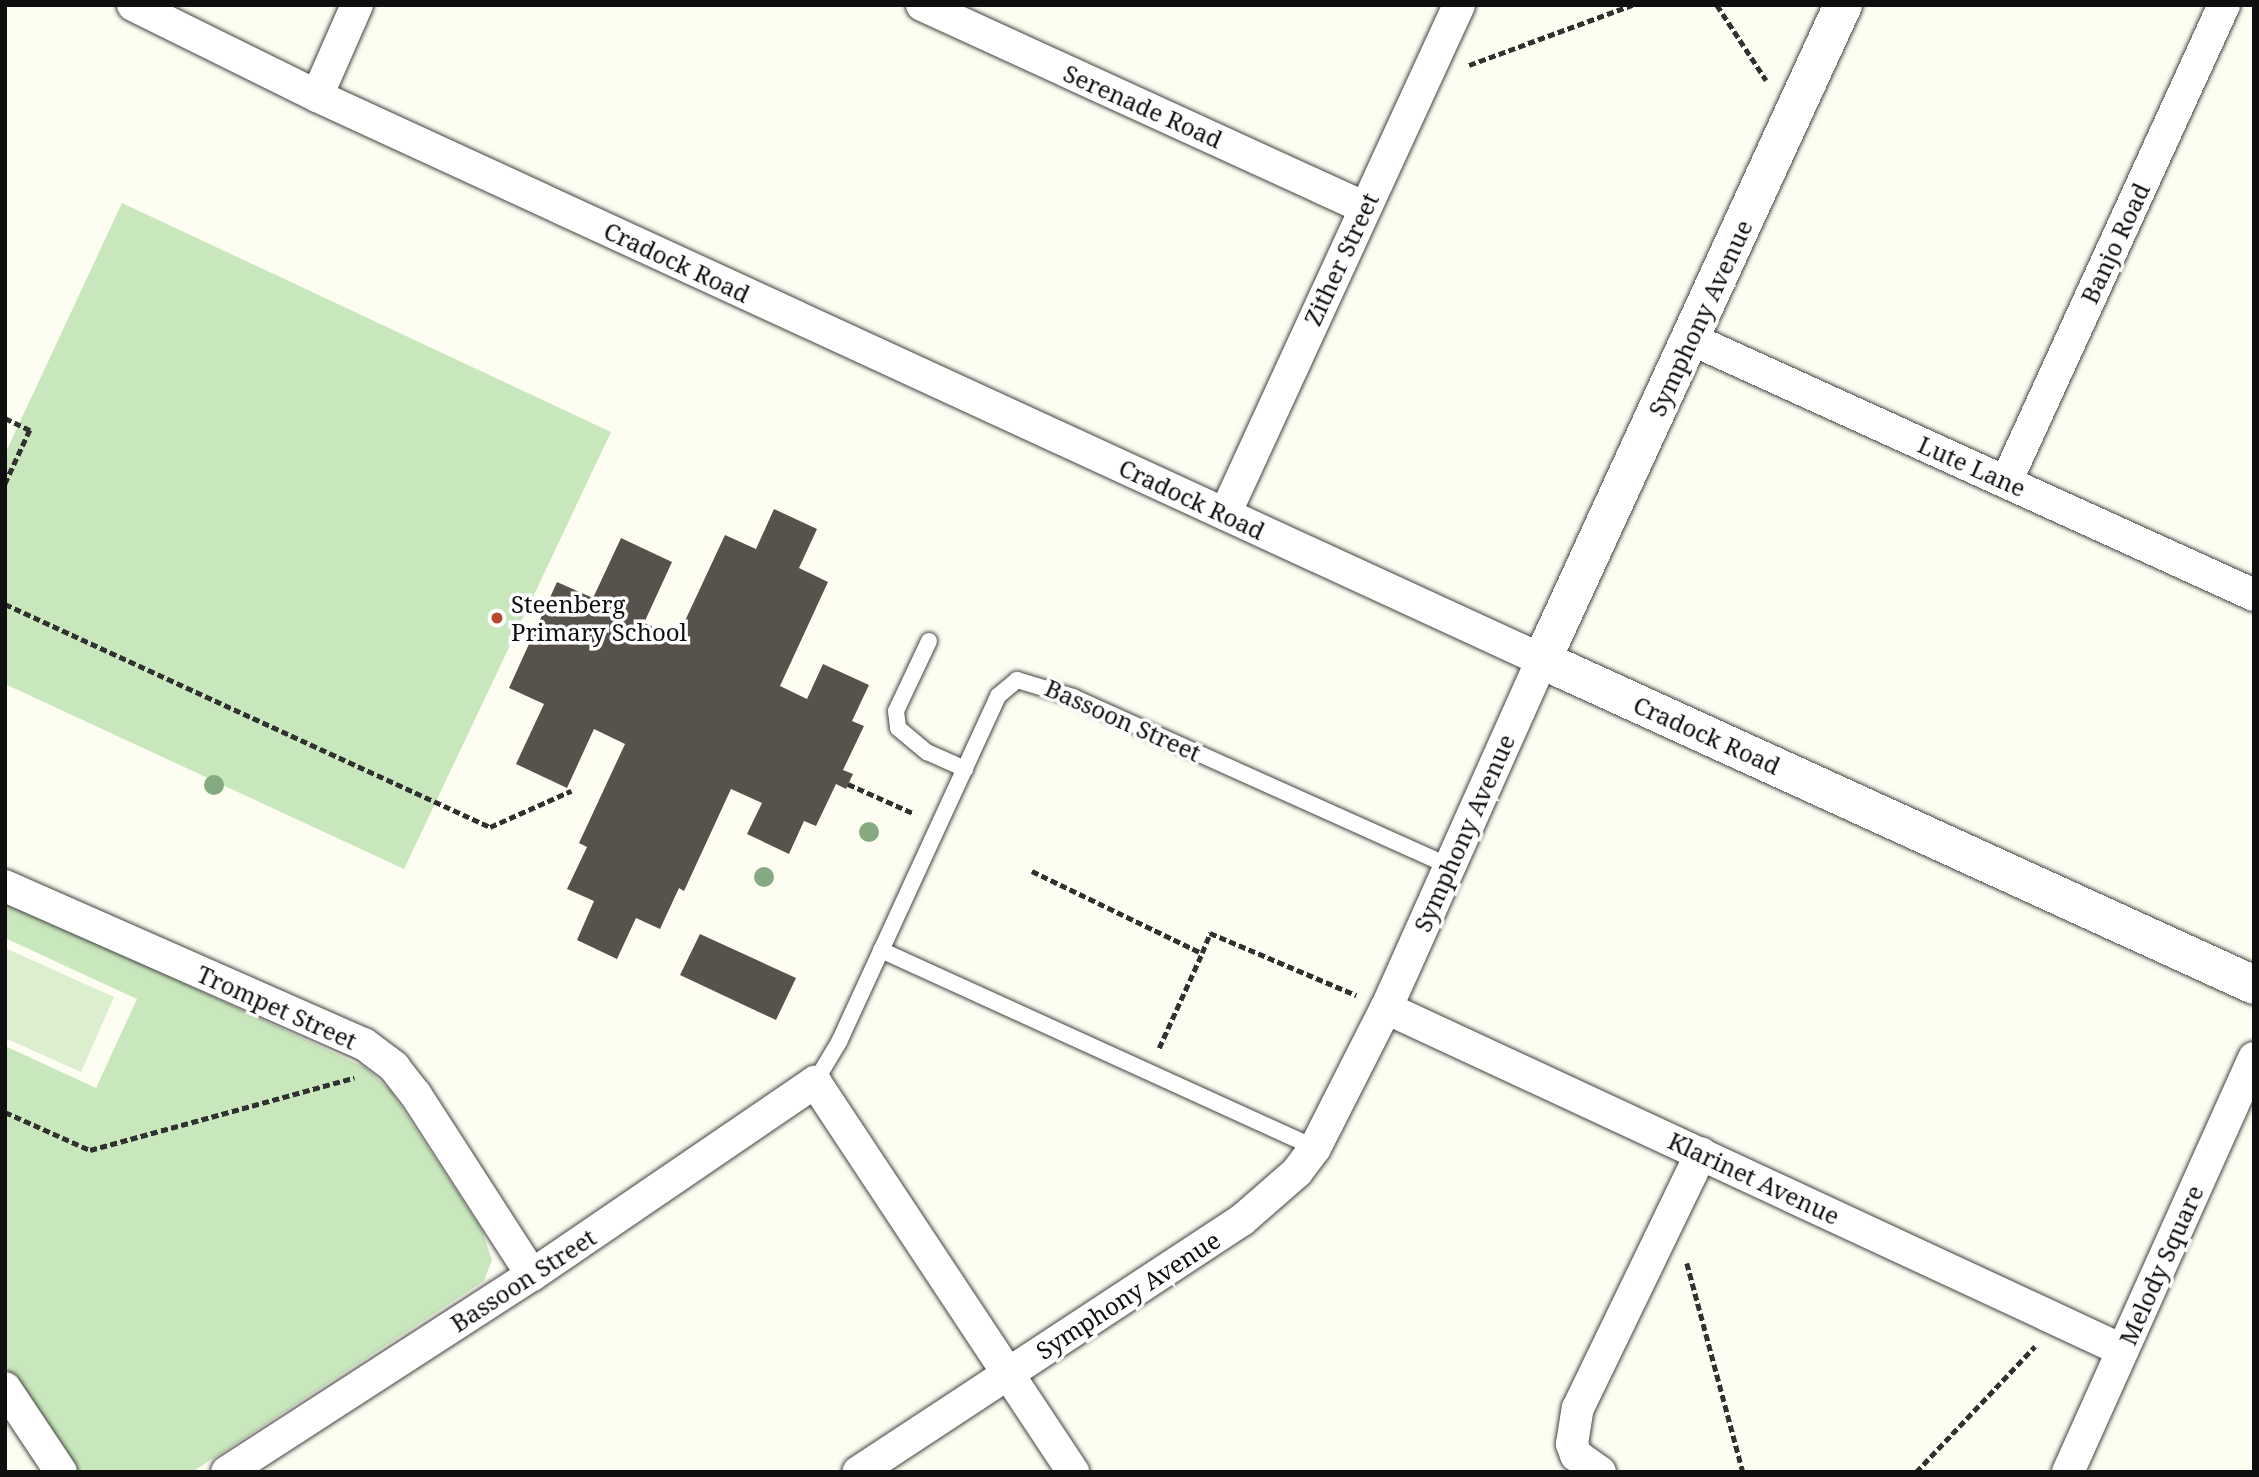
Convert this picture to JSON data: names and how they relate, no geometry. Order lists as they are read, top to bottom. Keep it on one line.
{"streets":{"street":["Serenade Road","Banjo Road","Zither Street","Cradock Road","Symphony Avenue","Lute Lane","Bassoon Street","Trompet Street","Klarinet Avenue","Melody Square"]},"crossings":[["Serenade Road","Zither Street"],["Banjo Road","Lute Lane"],["Zither Street","Cradock Road"],["Cradock Road","Symphony Avenue"],["Symphony Avenue","Lute Lane"],["Symphony Avenue","Bassoon Street"],["Symphony Avenue","Klarinet Avenue"],["Bassoon Street","Trompet Street"],["Klarinet Avenue","Melody Square"]],"places":["Steenberg Primary School"]}
